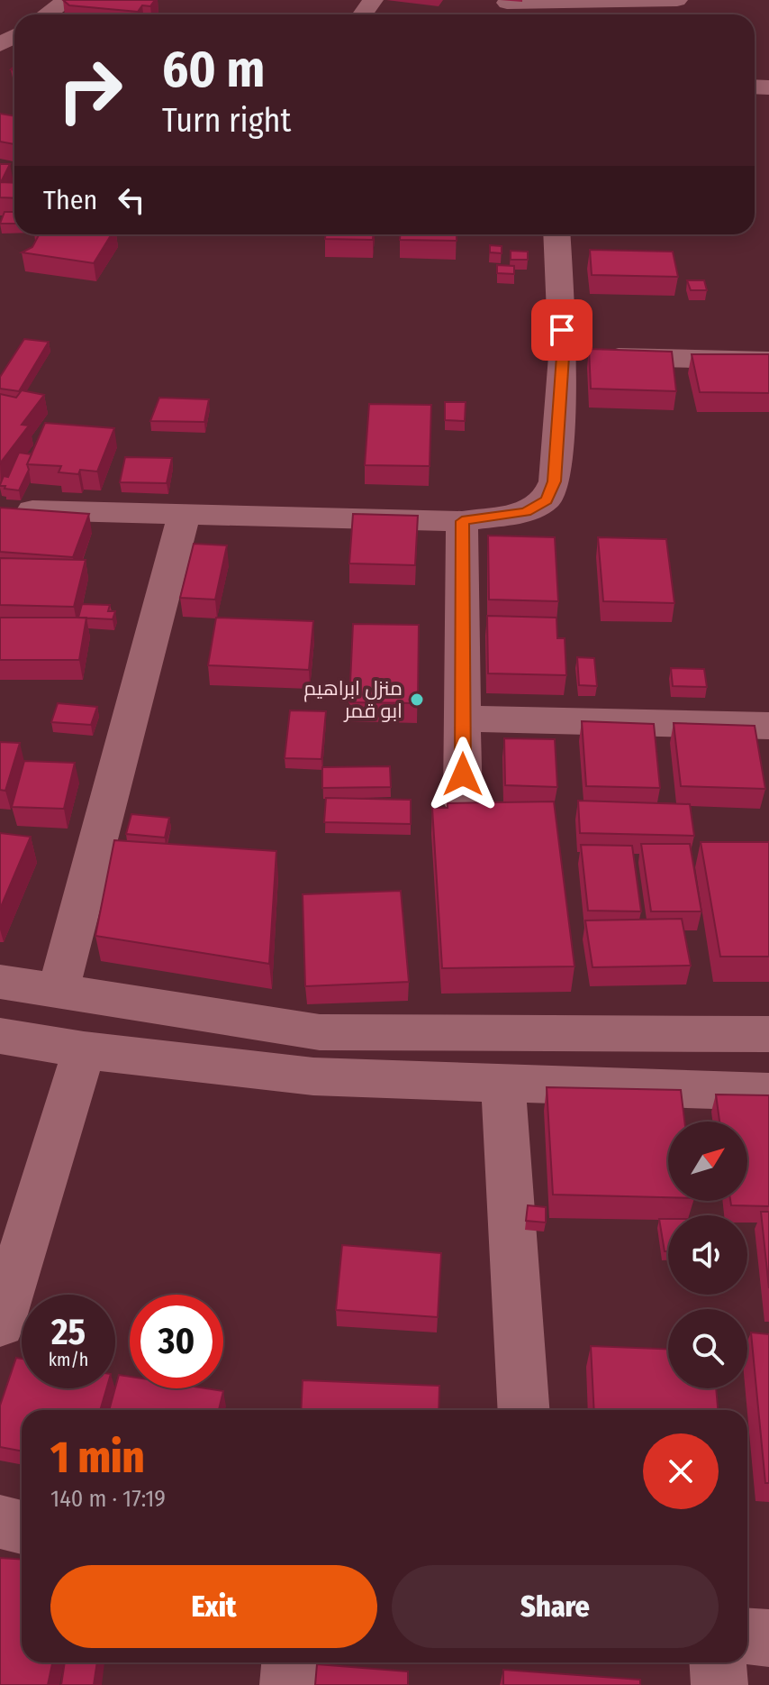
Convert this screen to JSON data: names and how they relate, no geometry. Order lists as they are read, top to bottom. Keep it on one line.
{"places":["منزل ابراهيم ابو قمر"],"north":"top right","page":{"turn":["60 m","Turn right"],"then":"Then","speed":"25 km/h","limit":"30","heading":["1 min","140 m · 17:19"],"buttons":["Exit","Share"]}}
